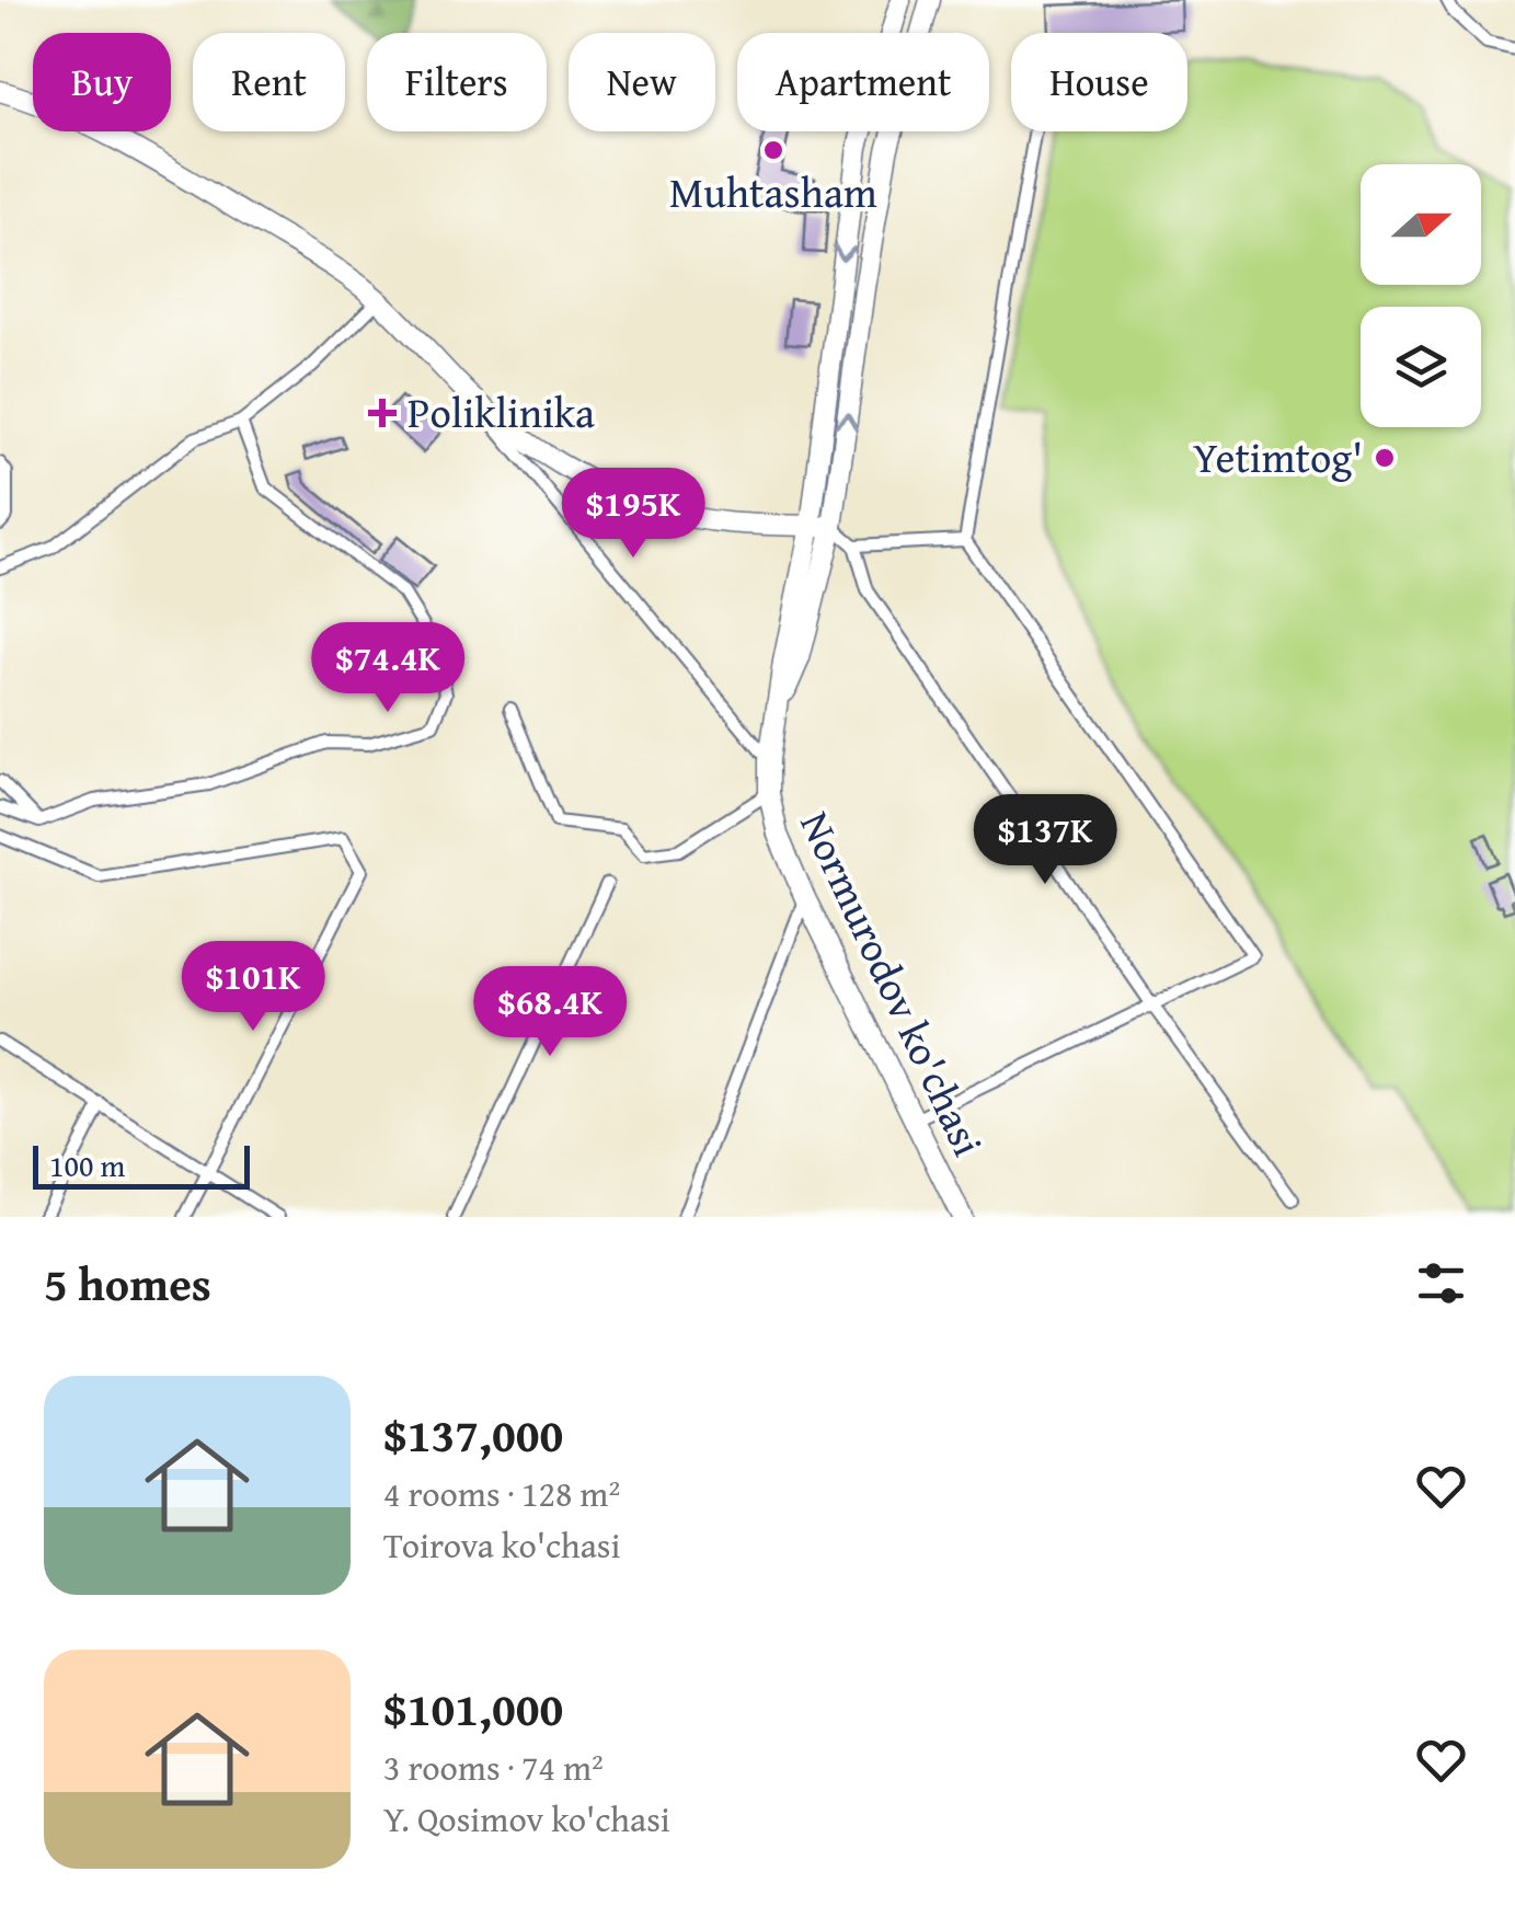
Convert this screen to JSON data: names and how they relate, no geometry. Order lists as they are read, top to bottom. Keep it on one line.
{"streets":{"main road":["Normurodov ko'chasi"]},"places":{"other":["Muhtasham","Yetimtog'"],"health":["Poliklinika"]},"scale_bar":"100 m","north":"right","page":{"chip":["Buy","Rent","Filters","New","Apartment","House"],"price":["$195K","$74.4K","$137K","$101K","$68.4K"],"scale":"100 m","heading":"5 homes","list":[{"name":"$137,000","note":"4 rooms · 128 m² · Toirova ko'chasi"},{"name":"$101,000","note":"3 rooms · 74 m² · Y. Qosimov ko'chasi"}]}}
